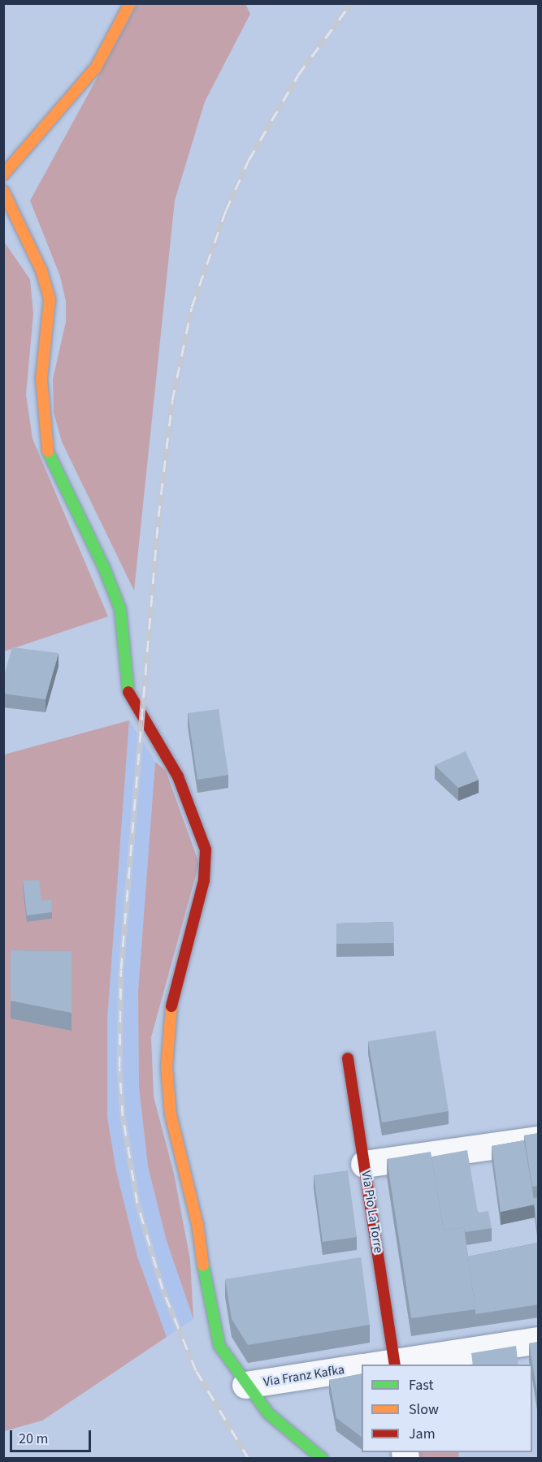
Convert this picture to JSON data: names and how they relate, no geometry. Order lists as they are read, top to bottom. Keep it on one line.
{"streets":{"street":["Via Pio La Torre","Via Franz Kafka"]},"legend":["Fast","Slow","Jam"],"scale_bar":"20 m"}
